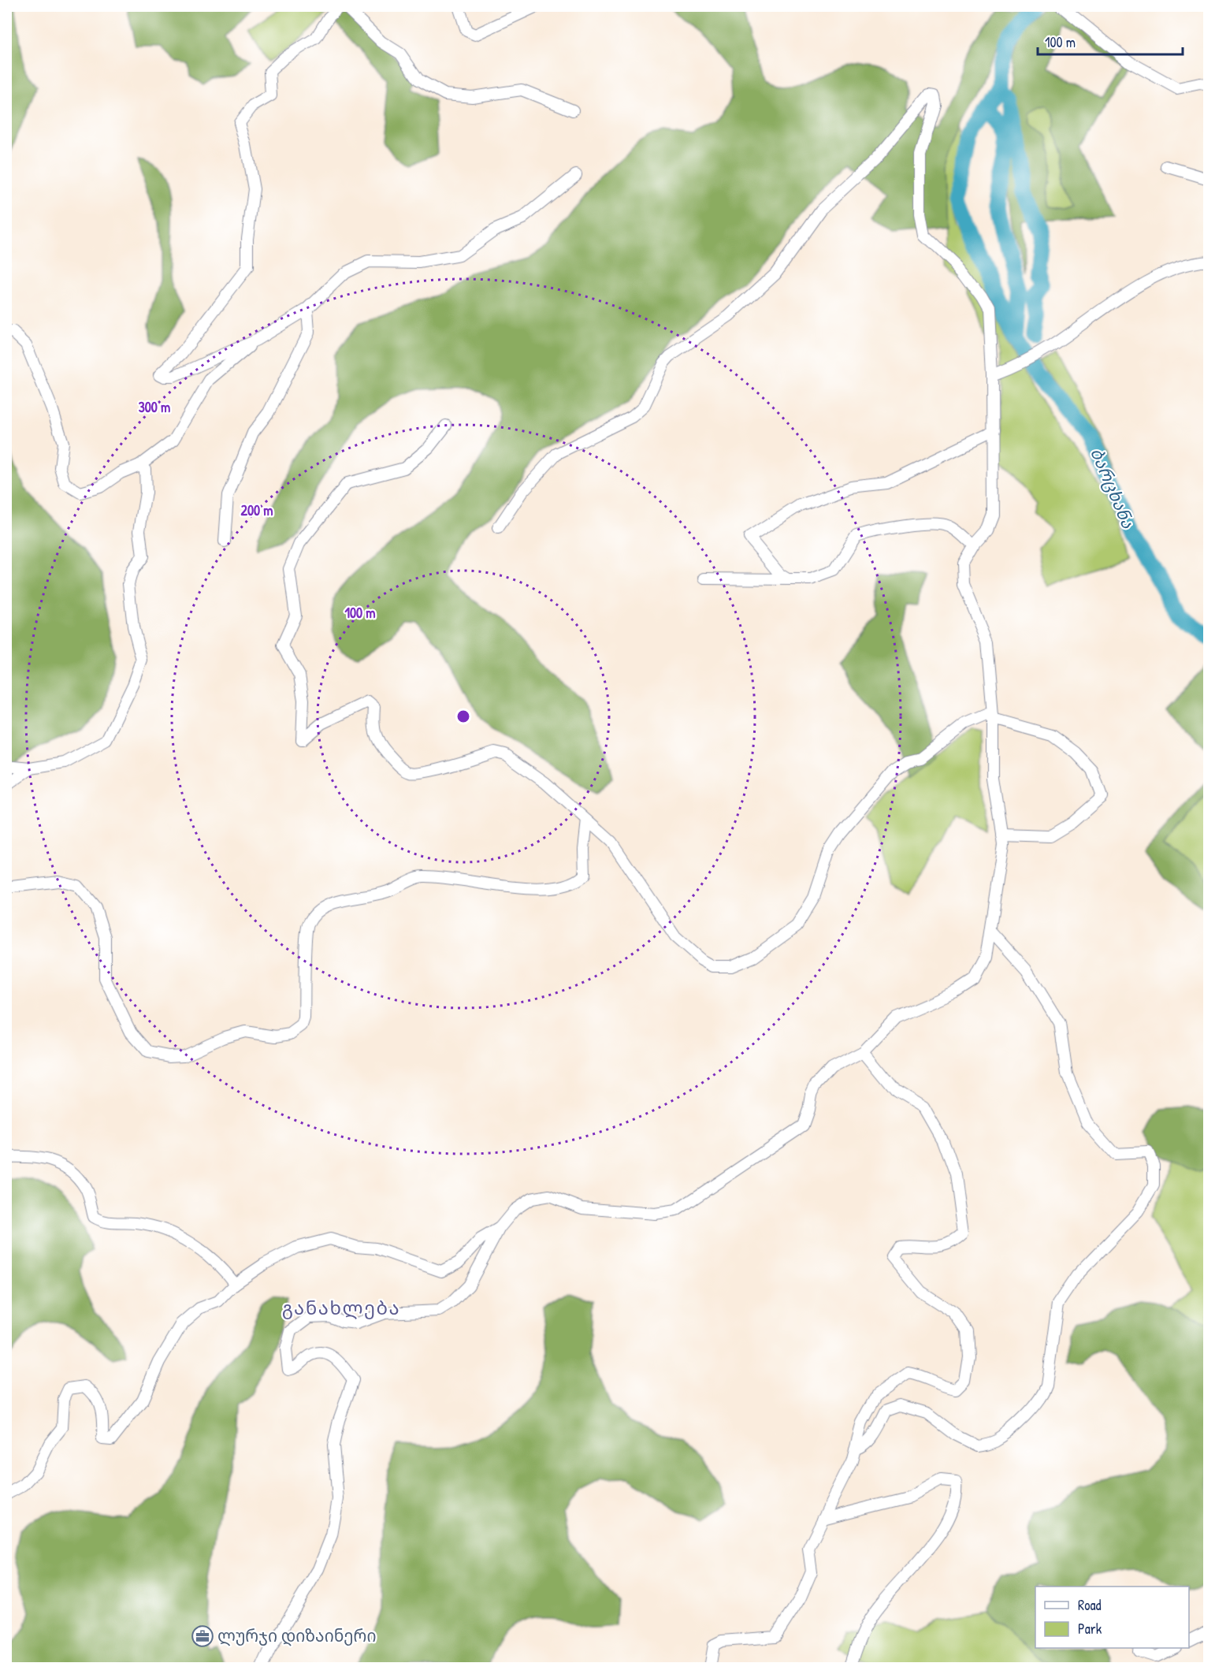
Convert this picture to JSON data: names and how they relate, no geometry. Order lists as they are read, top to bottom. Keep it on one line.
{"districts":["განახლება"],"water":["ბარცხანა"],"places":{"office":["ლურჯი დიზაინერი"]},"legend":["Road","Park"],"scale_bar":"100 m","rings":["300 m","200 m","100 m"]}
